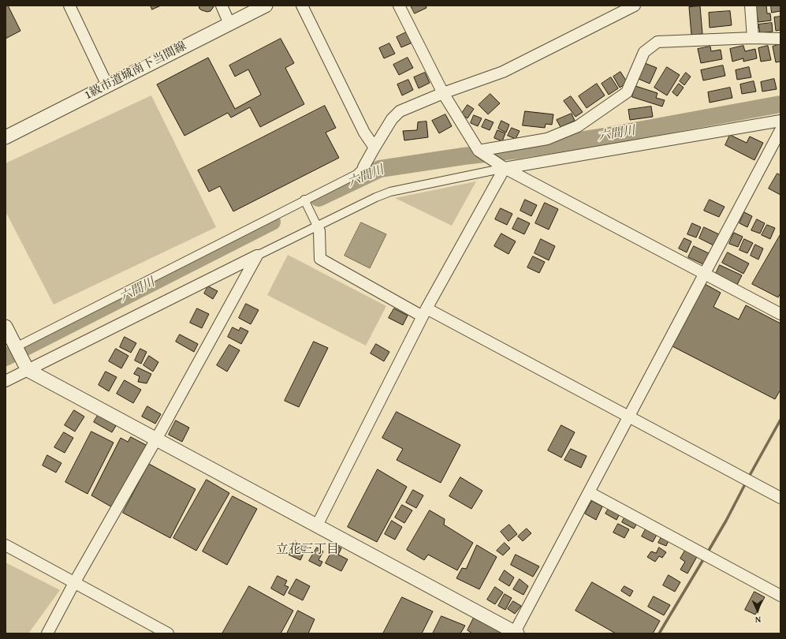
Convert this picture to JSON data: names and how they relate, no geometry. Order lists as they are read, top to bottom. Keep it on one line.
{"streets":{"street":["1級市道城南下当間線"]},"districts":["立花三丁目"],"water":["六間川"],"north":"bottom"}
